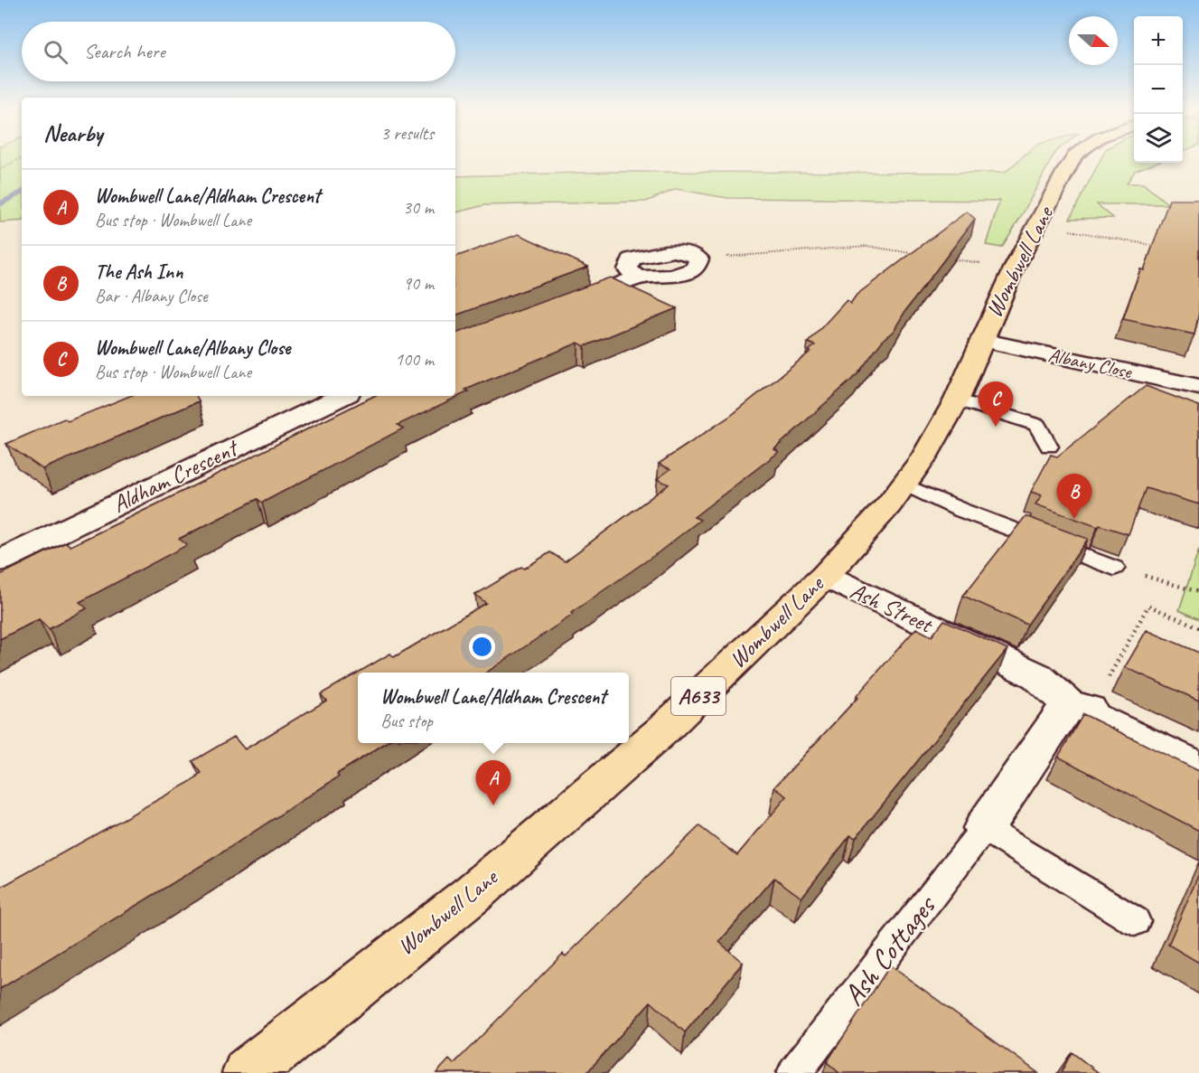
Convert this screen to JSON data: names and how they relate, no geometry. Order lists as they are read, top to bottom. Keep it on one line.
{"streets":{"main road":["Wombwell Lane","A633"],"street":["Albany Close","Aldham Crescent","Ash Street"],"lane":["Ash Cottages"]},"crossings":[["Wombwell Lane","Albany Close"],["Wombwell Lane","Ash Street"]],"north":"right","page":{"map_buttons":["+","−"],"search":"Search here","heading":["Nearby","3 results"],"list":[{"mark":"A","name":"Wombwell Lane/Aldham Crescent","note":"Bus stop · Wombwell Lane","value":"30 m"},{"mark":"B","name":"The Ash Inn","note":"Bar · Albany Close","value":"90 m"},{"mark":"C","name":"Wombwell Lane/Albany Close","note":"Bus stop · Wombwell Lane","value":"100 m"}],"pins":["C","B","A"],"popup":["Wombwell Lane/Aldham Crescent","Bus stop"]}}
